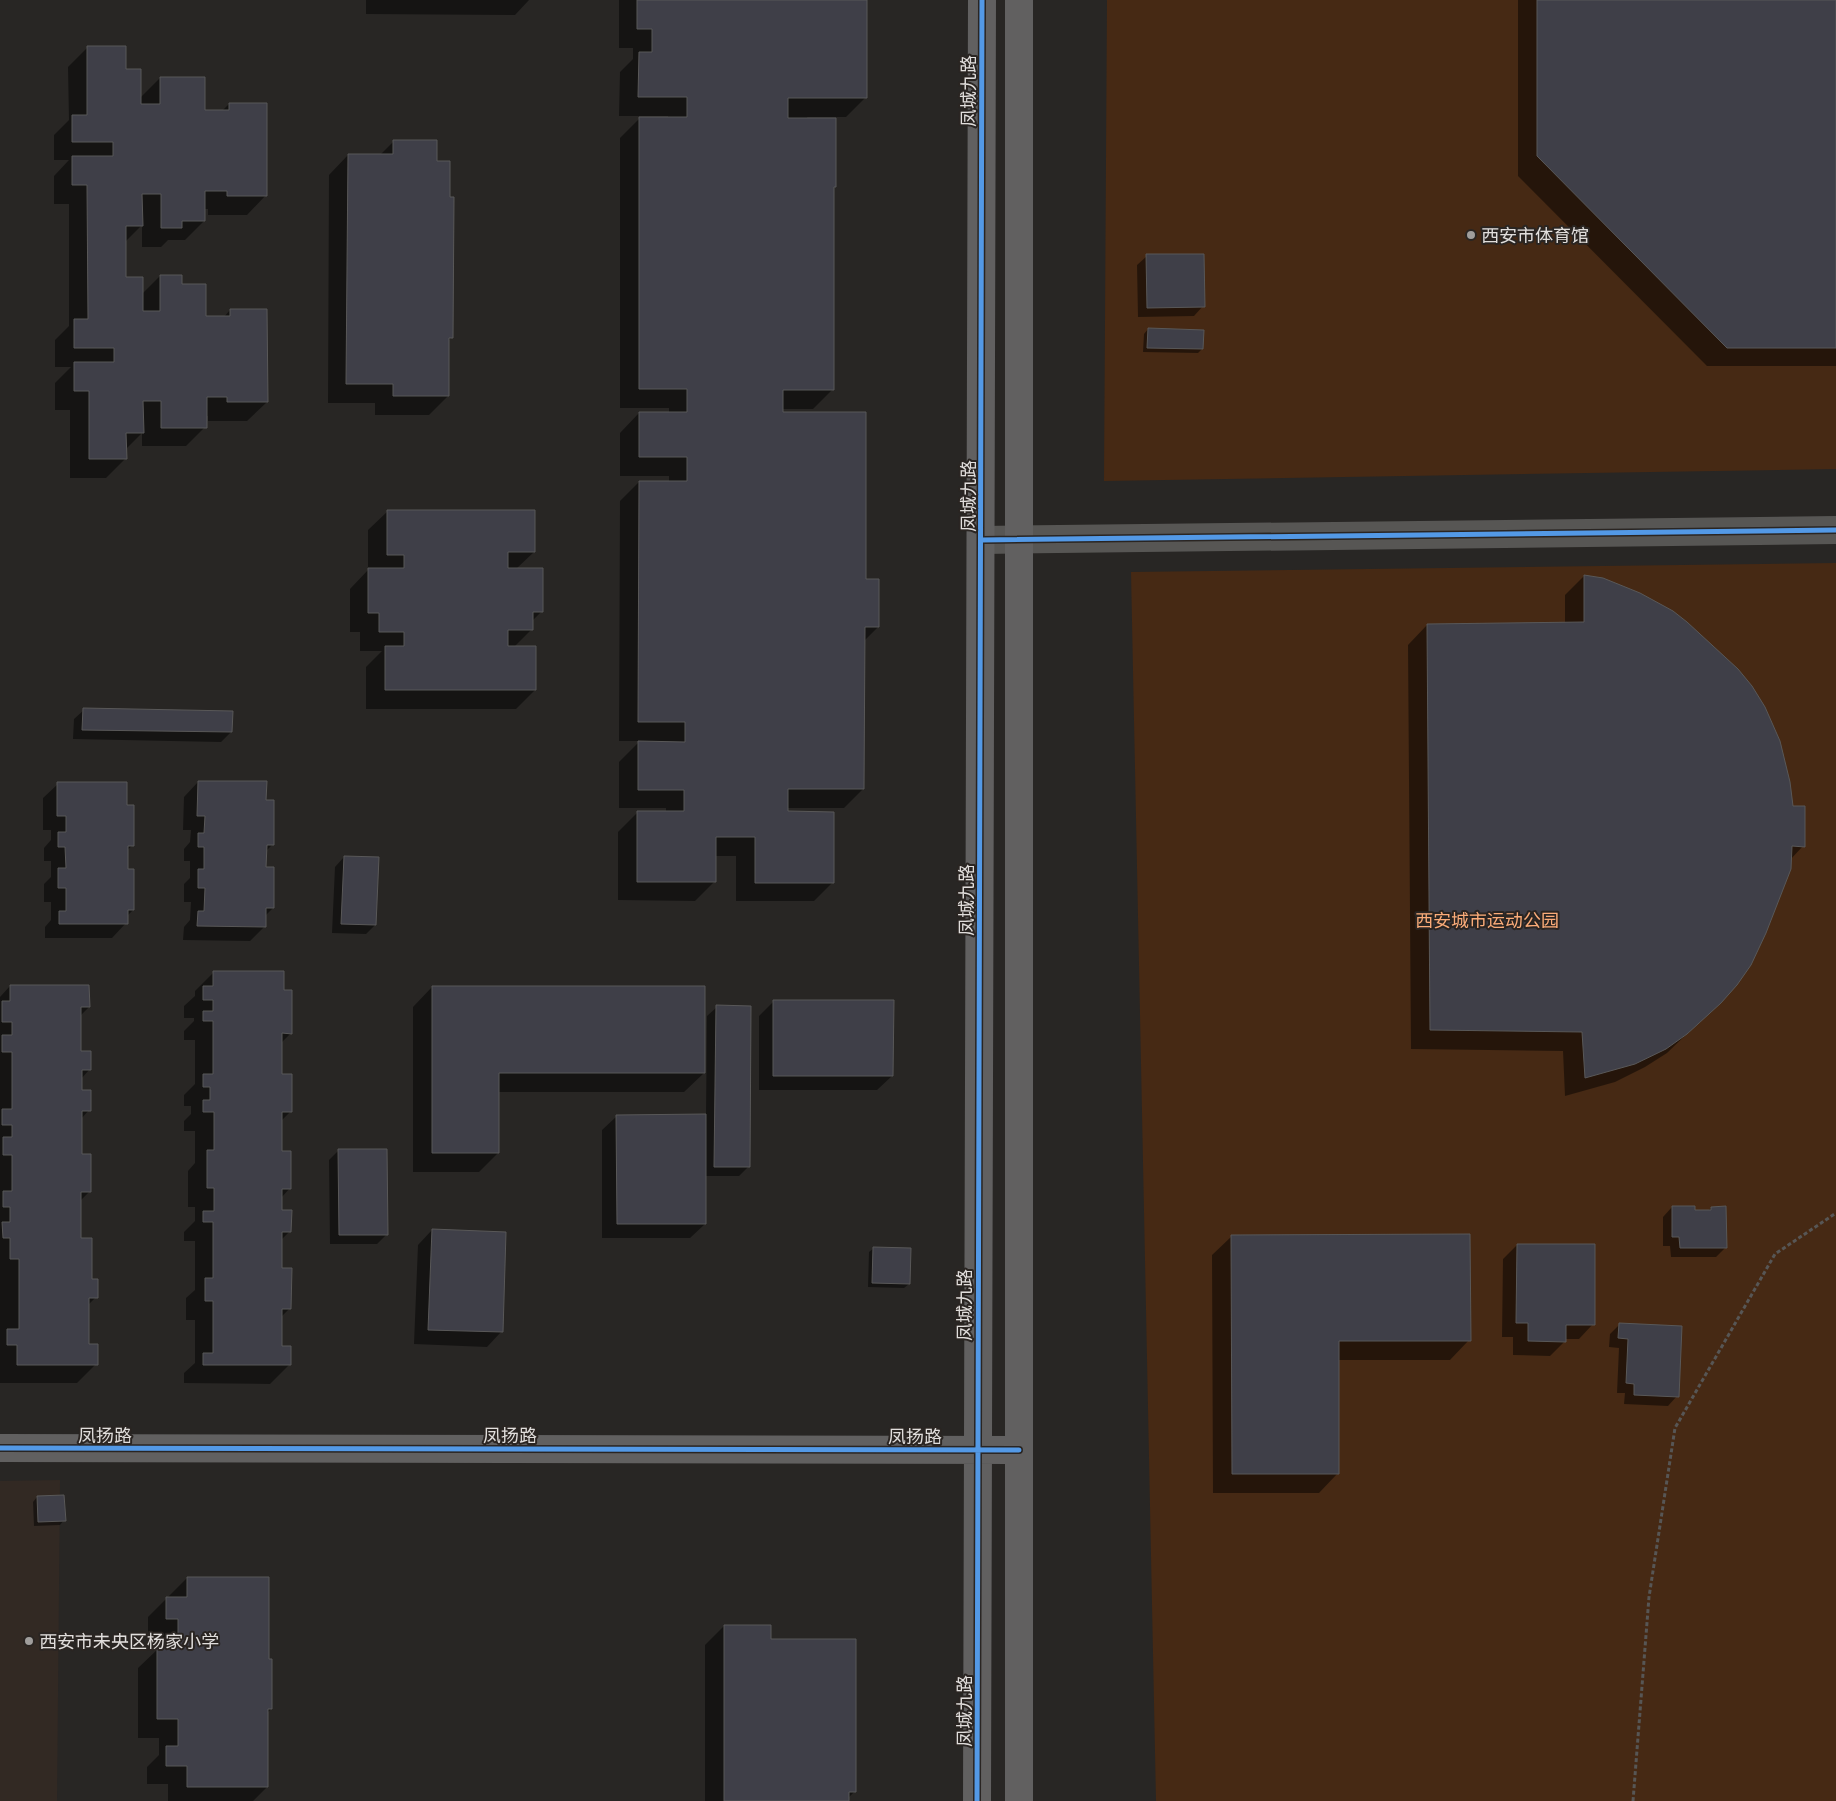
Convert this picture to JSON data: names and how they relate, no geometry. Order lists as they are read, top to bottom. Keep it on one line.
{"streets":{"street":["凤城九路","凤扬路"]},"crossings":[["凤城九路","凤扬路"]],"parks":["西安城市运动公园"],"places":["西安市体育馆","西安市未央区杨家小学"]}
